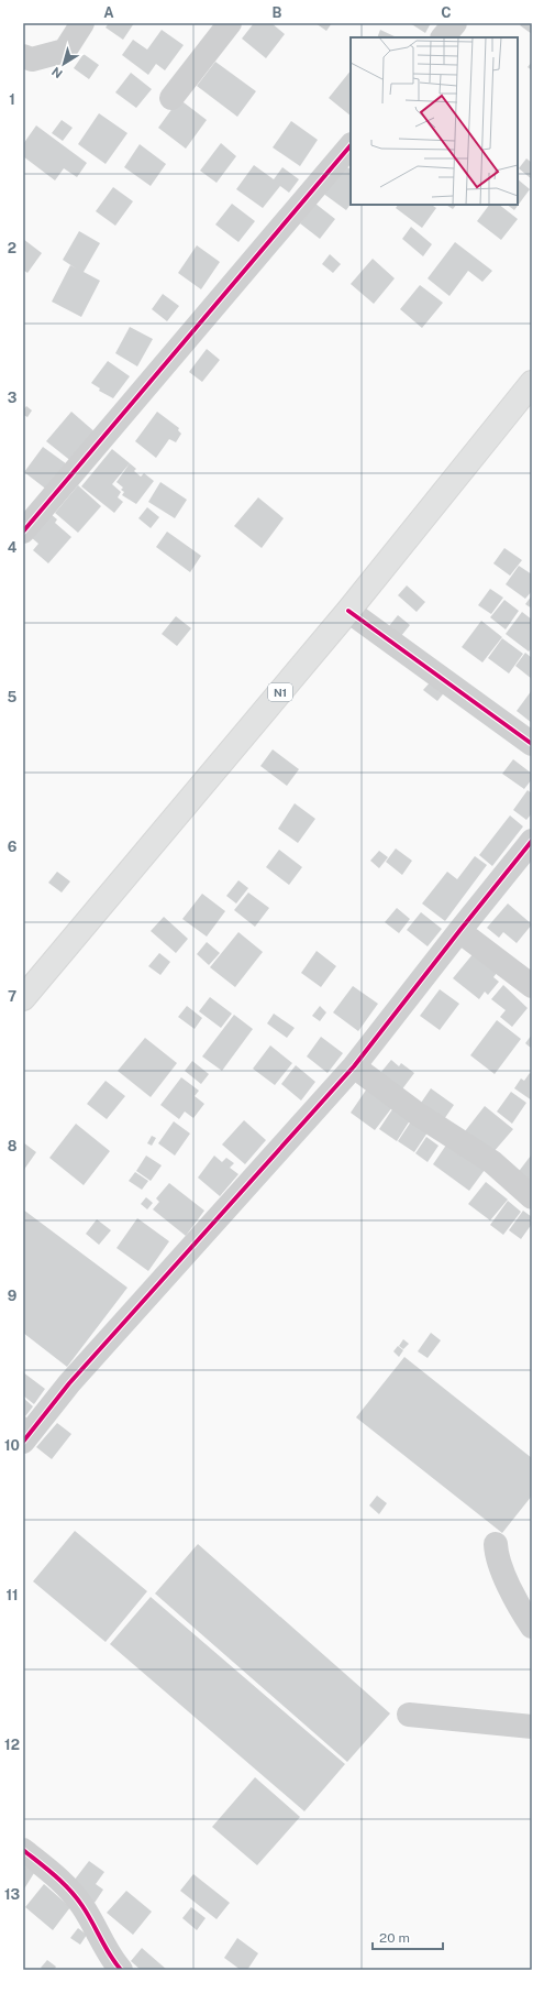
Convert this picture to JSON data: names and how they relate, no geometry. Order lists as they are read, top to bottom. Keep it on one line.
{"streets":{"highway":["N1"]},"scale_bar":"20 m","north":"bottom left","grid":{"columns":["A","B","C"],"rows":["1","2","3","4","5","6","7","8","9","10","11","12","13"]}}
